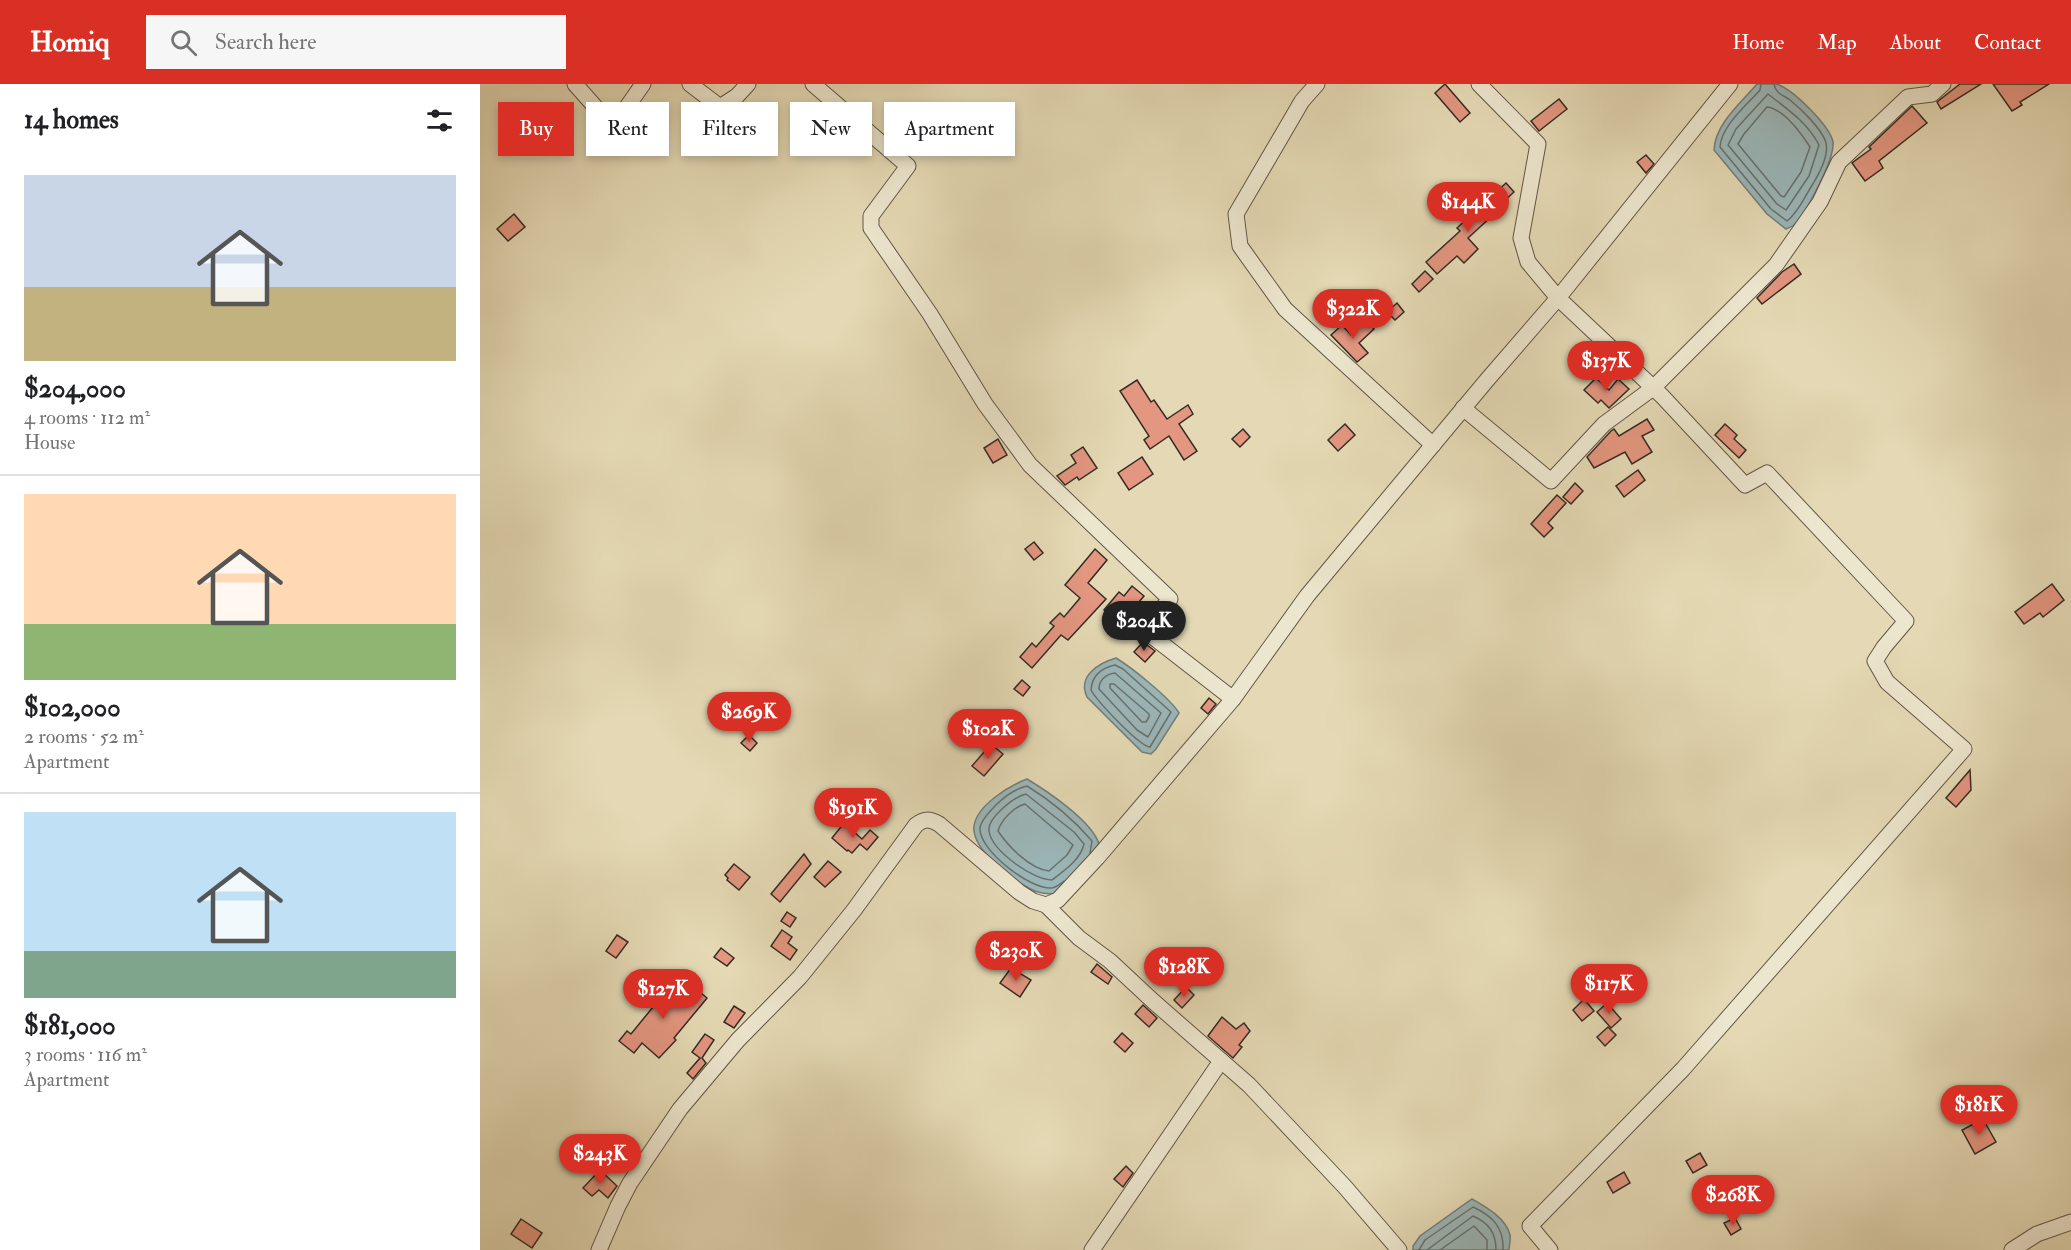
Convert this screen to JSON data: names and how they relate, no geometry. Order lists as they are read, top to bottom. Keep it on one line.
{"page":{"header":"Homiq","search":"Search here","nav":["Home","Map","About","Contact"],"heading":"14 homes","chip":["Buy","Rent","Filters","New","Apartment"],"list":[{"name":"$204,000","note":"4 rooms · 112 m² · House"},{"name":"$102,000","note":"2 rooms · 52 m² · Apartment"},{"name":"$181,000","note":"3 rooms · 116 m² · Apartment"}],"price":["$144K","$322K","$137K","$204K","$269K","$102K","$191K","$230K","$128K","$117K","$127K","$181K","$243K","$268K"]}}
